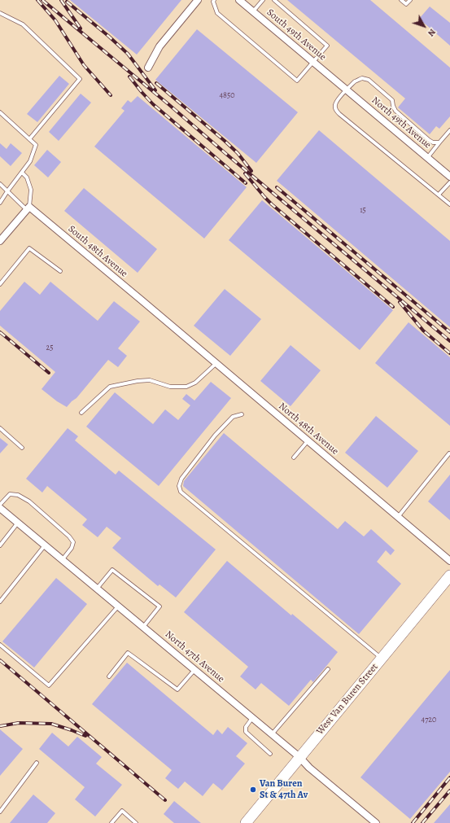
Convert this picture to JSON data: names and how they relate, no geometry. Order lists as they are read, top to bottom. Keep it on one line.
{"streets":{"main road":["West Van Buren Street"],"street":["South 49th Avenue","North 49th Avenue","South 48th Avenue","North 48th Avenue","North 47th Avenue"]},"crossings":[["South 49th Avenue","North 49th Avenue"],["South 48th Avenue","North 48th Avenue"],["North 47th Avenue","West Van Buren Street"]],"places":["Van Buren St & 47th Av"],"house_numbers":["4850","15","25","4720"],"north":"bottom right"}
